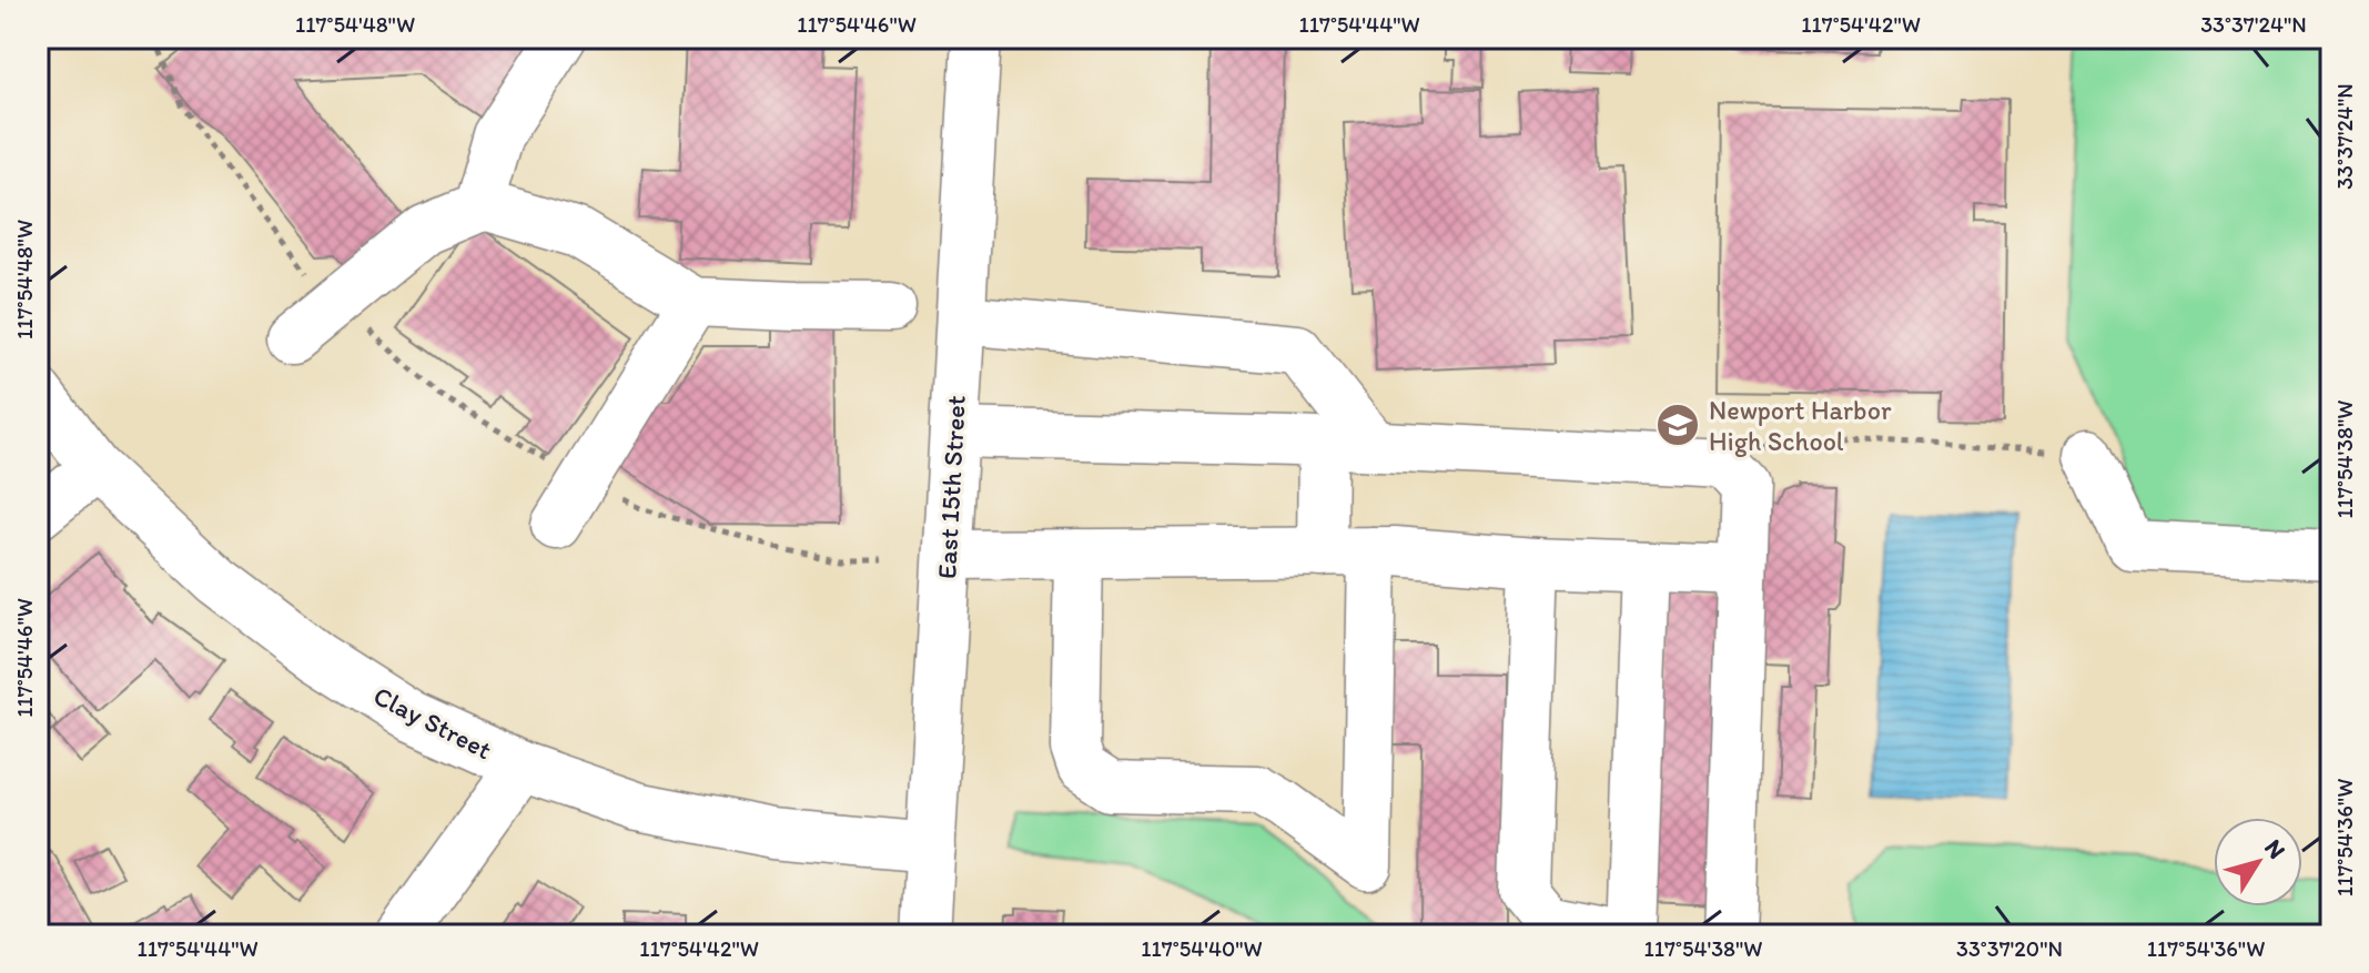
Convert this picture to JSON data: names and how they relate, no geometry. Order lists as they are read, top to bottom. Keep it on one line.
{"streets":{"street":["East 15th Street","Clay Street"]},"crossings":[["East 15th Street","Clay Street"]],"places":{"school or university":["Newport Harbor High School"]},"north":"top right","coordinates":["117°54'48\"W","117°54'46\"W","117°54'44\"W","117°54'42\"W","33°37'24\"N","117°54'38\"W","117°54'36\"W","117°54'40\"W","33°37'20\"N"]}
